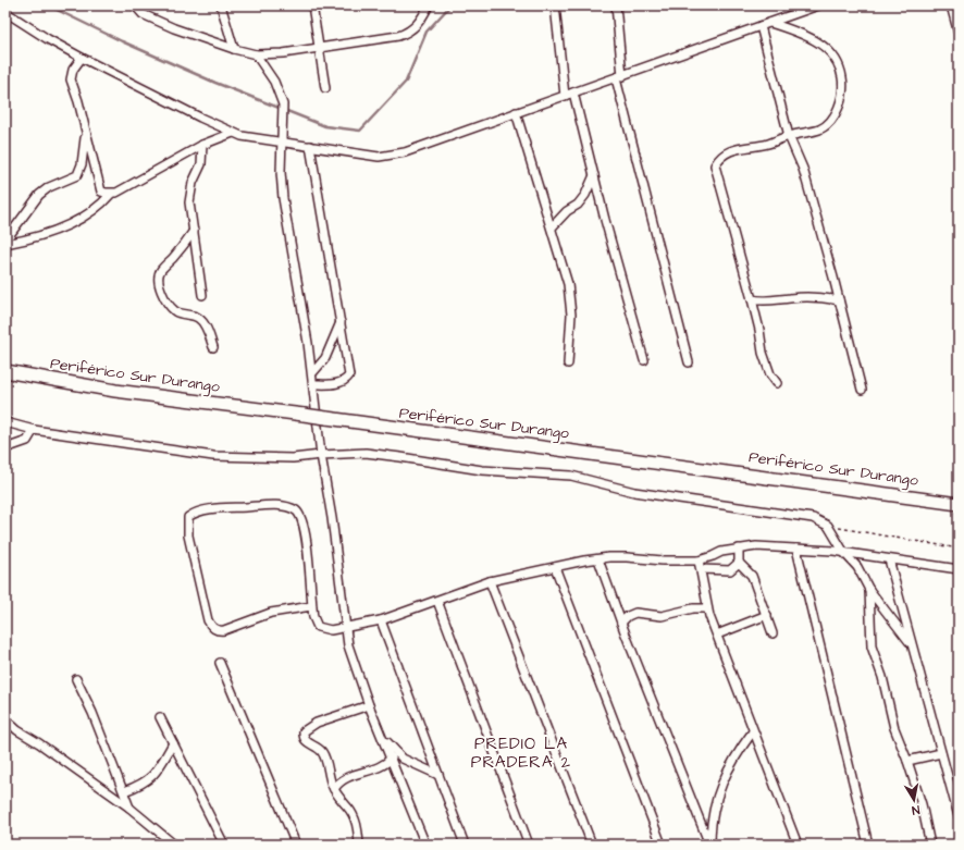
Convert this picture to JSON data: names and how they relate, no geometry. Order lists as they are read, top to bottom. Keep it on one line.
{"streets":{"highway":["Periférico Sur Durango"]},"districts":["PREDIO LA PRADERA 2"],"north":"bottom"}
